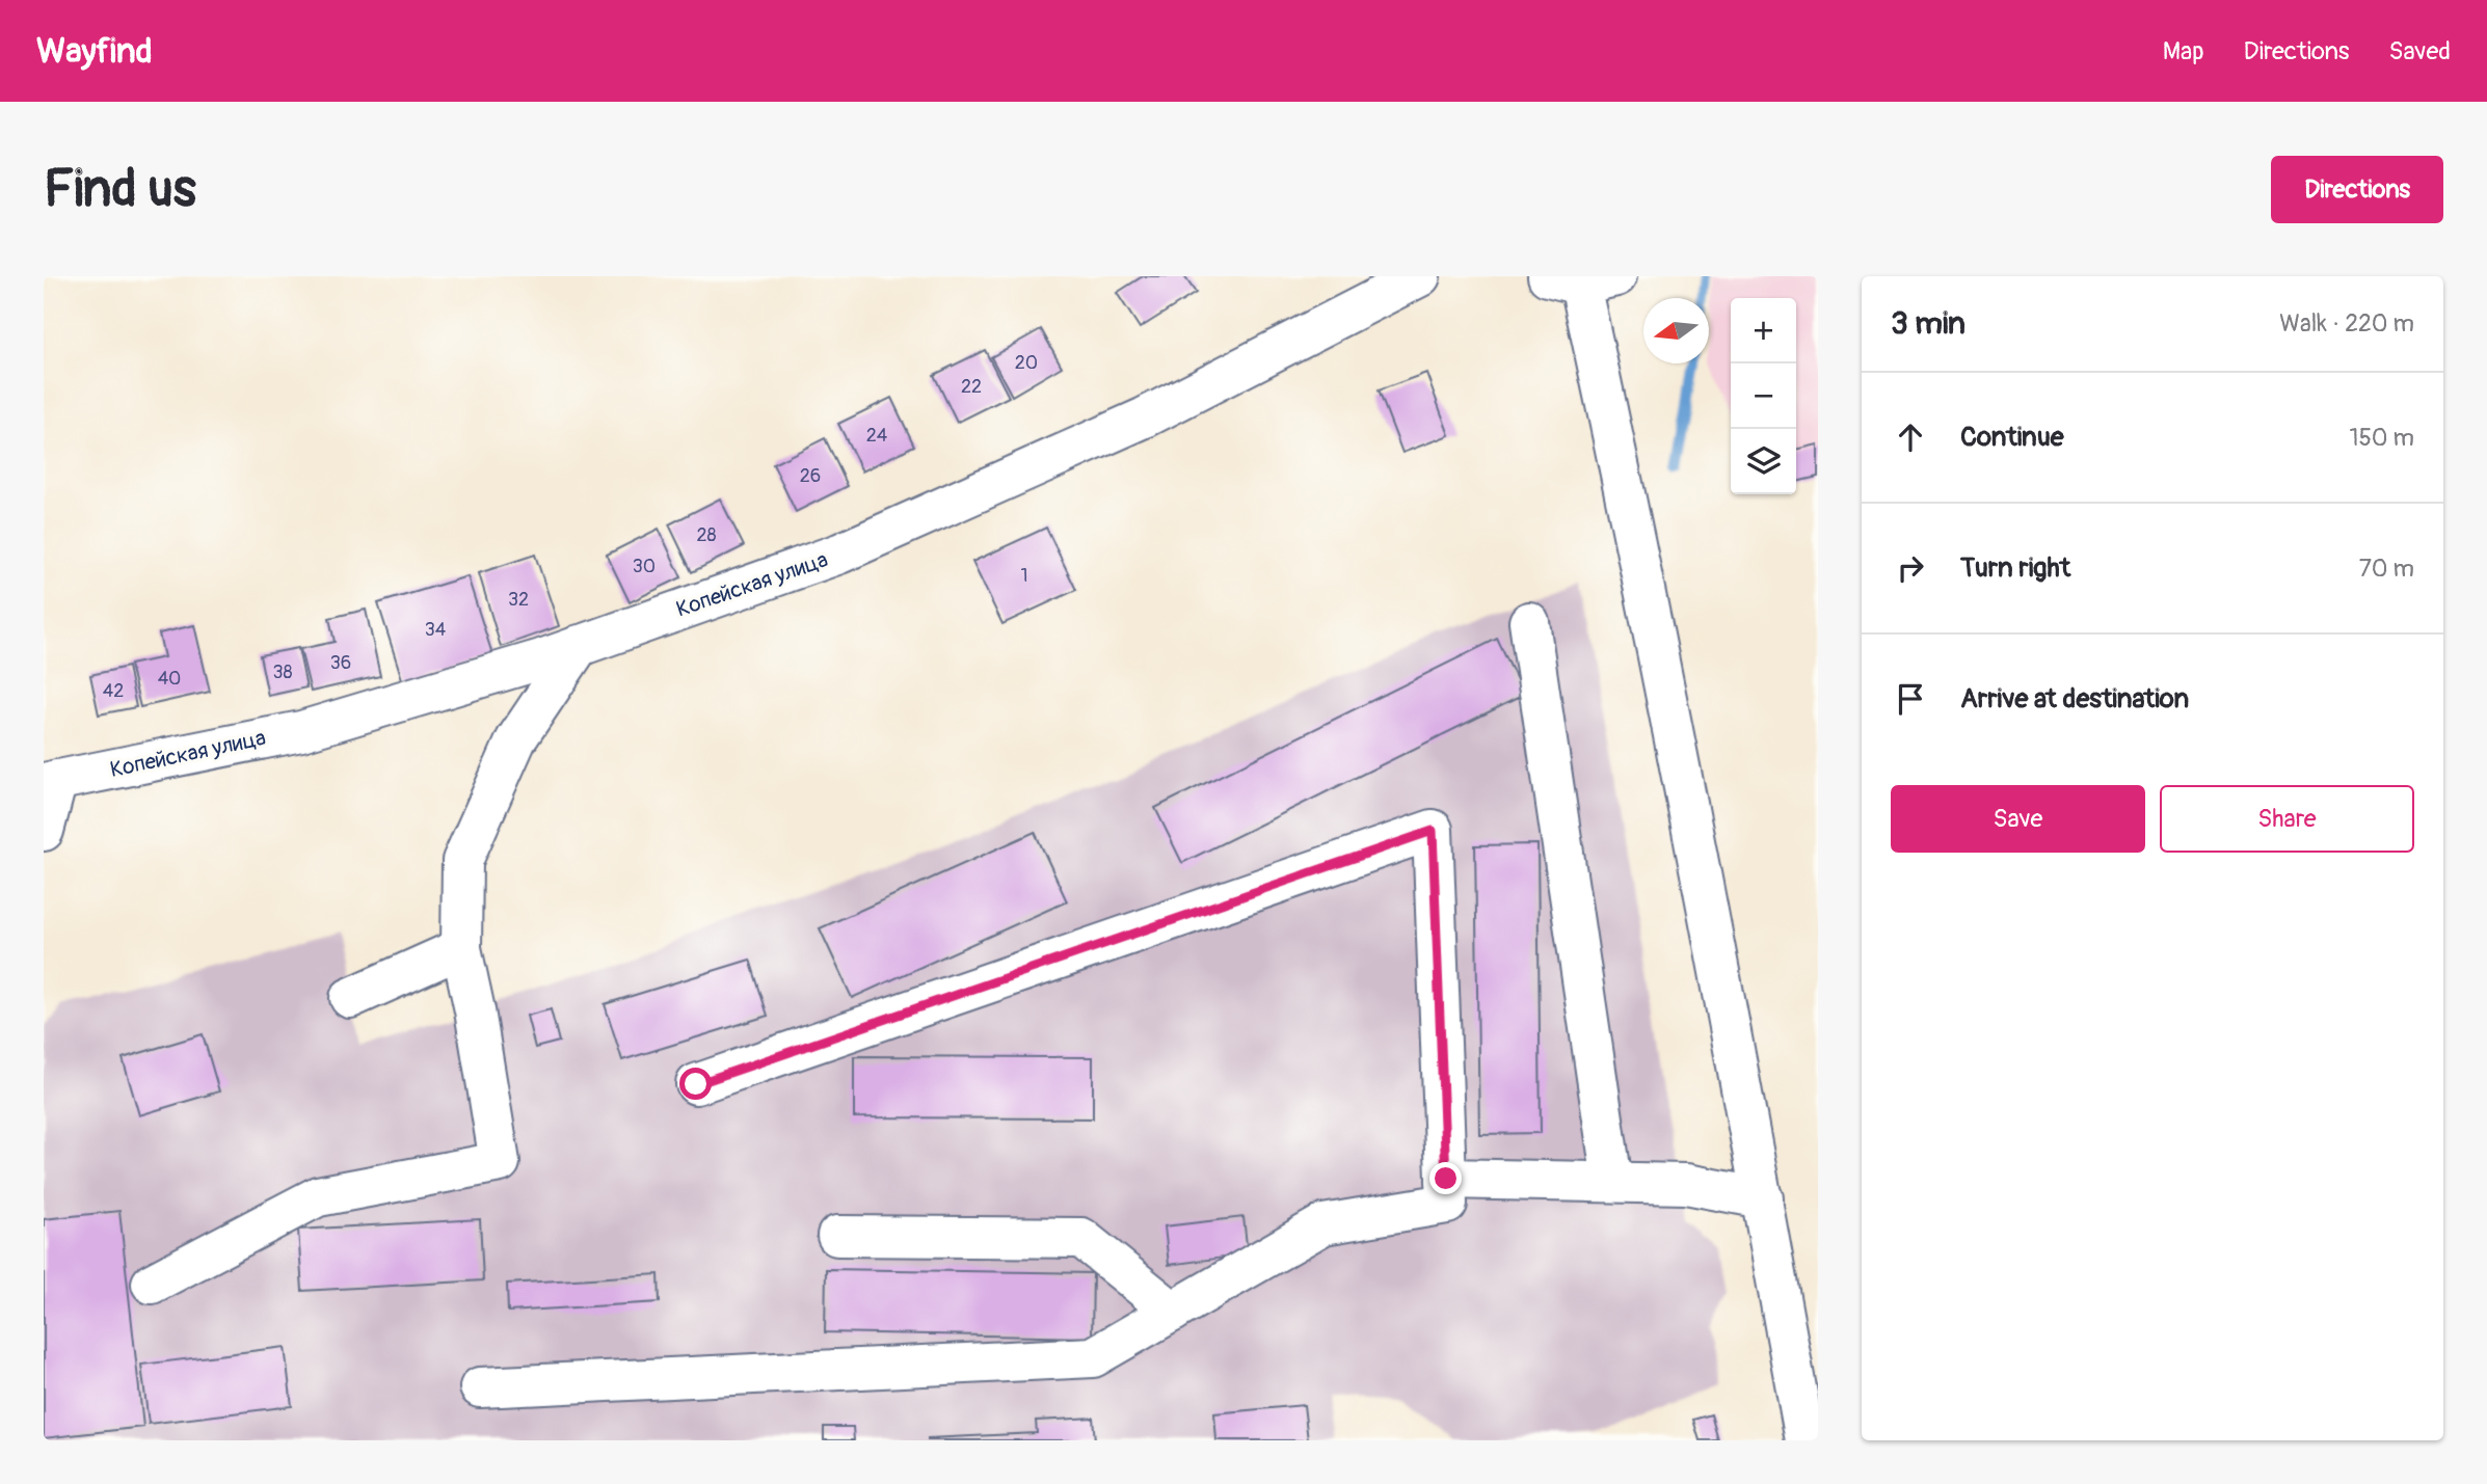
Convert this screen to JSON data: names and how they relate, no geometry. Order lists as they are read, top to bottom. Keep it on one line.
{"streets":{"street":["Копейская улица"]},"house_numbers":["20","22","24","26","28","30","1","32","34","36","38","40","42"],"north":"left","page":{"header":"Wayfind","nav":["Map","Directions","Saved"],"buttons":["Directions",["Save","Share"]],"title":"Find us","heading":["3 min","Walk · 220 m"],"map_buttons":["+","−"],"list":[["Continue","150 m"],["Turn right","70 m"],"Arrive at destination"]}}
